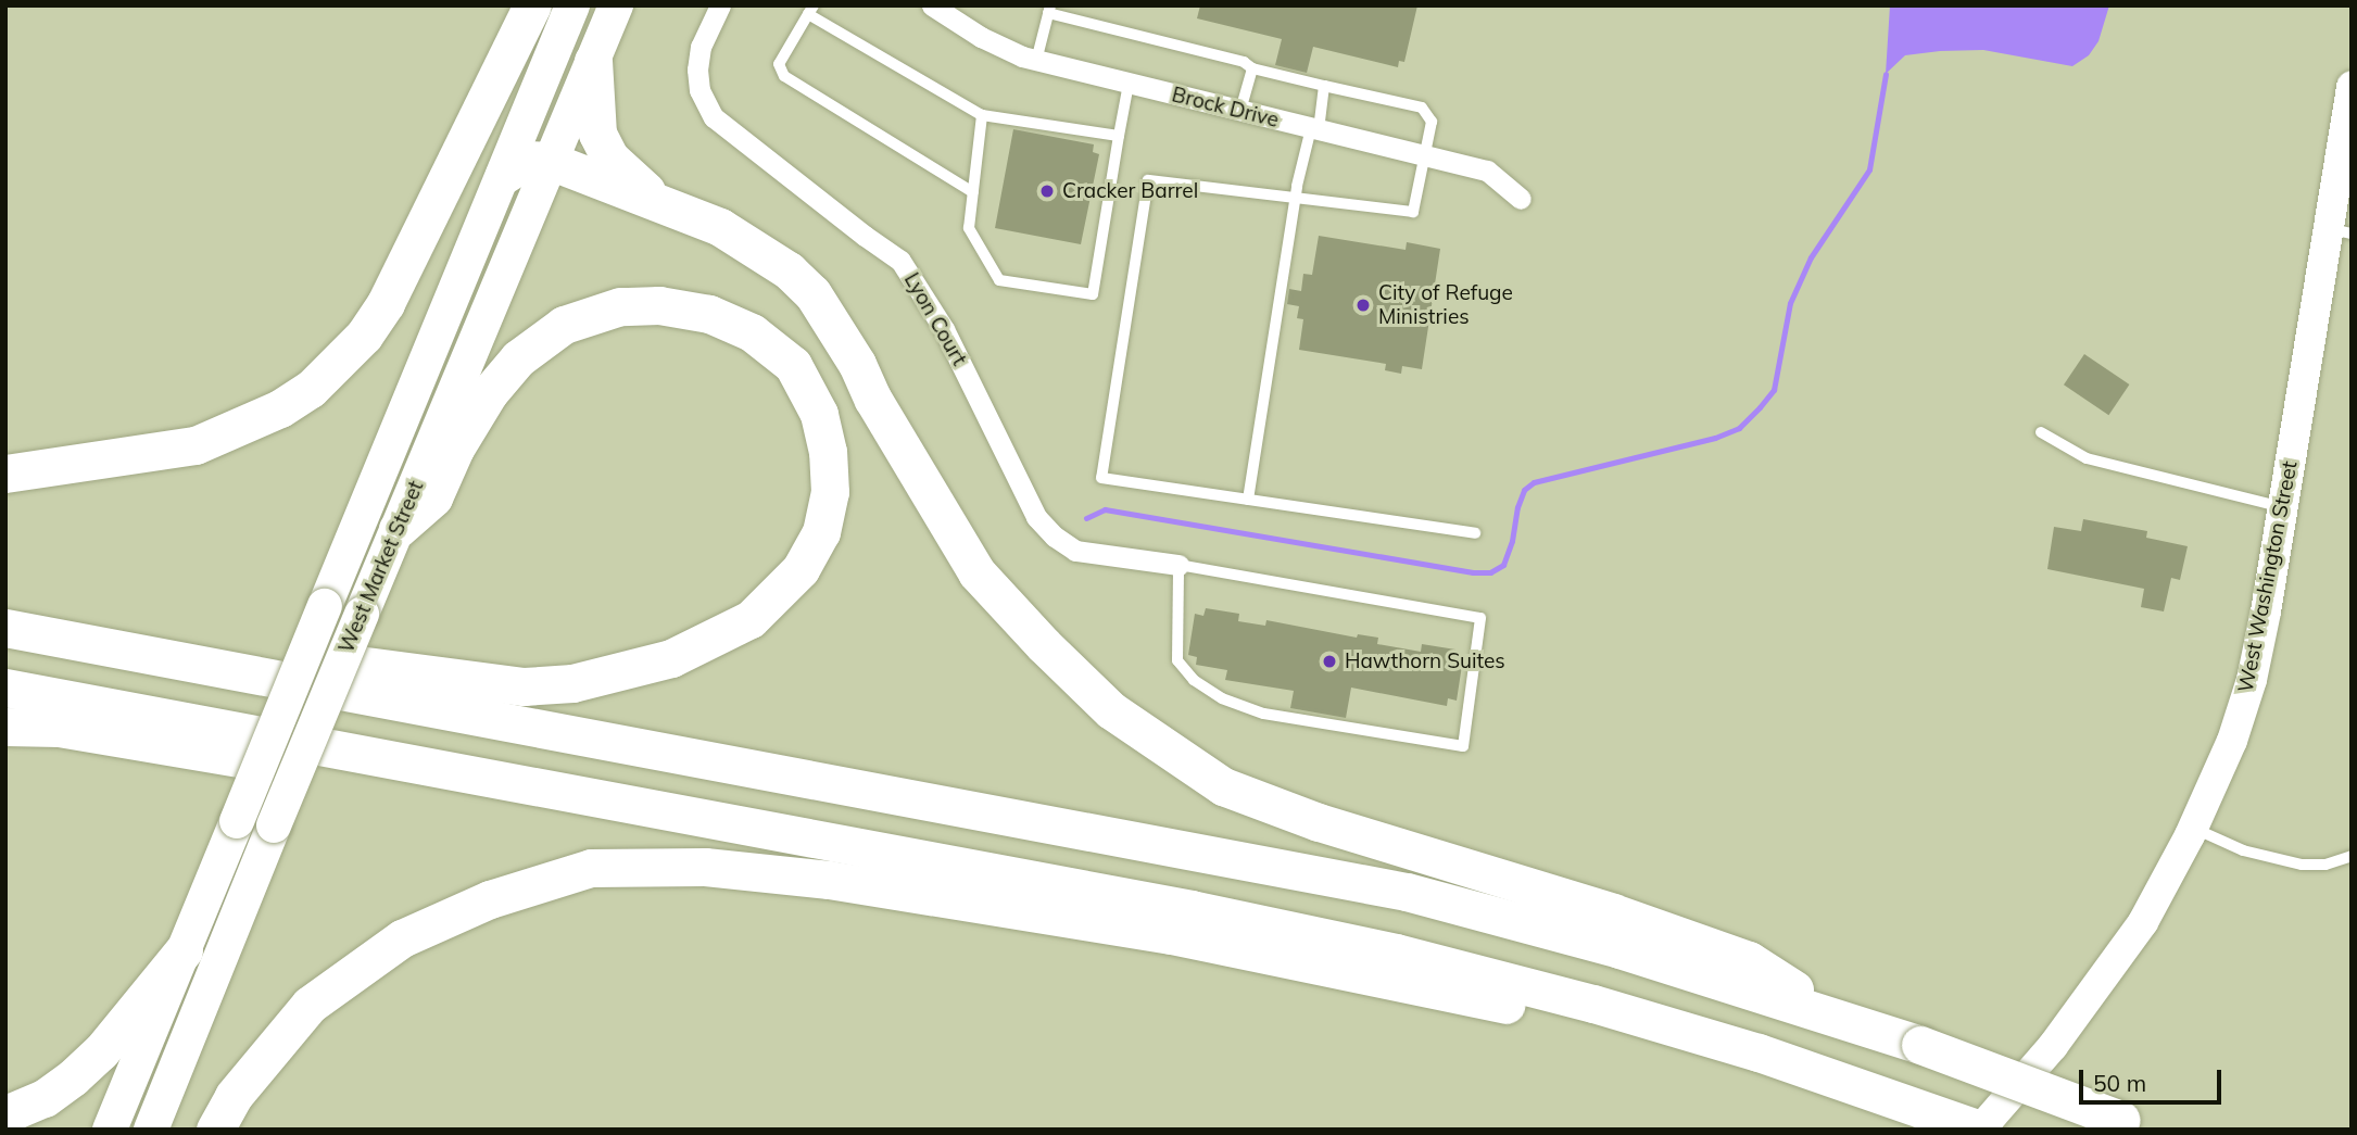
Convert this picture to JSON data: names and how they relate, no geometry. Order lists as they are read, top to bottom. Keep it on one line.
{"streets":{"main road":["West Market Street","West Washington Street"],"street":["Brock Drive","Lyon Court"]},"places":["Cracker Barrel","City of Refuge Ministries","Hawthorn Suites"],"scale_bar":"50 m"}
